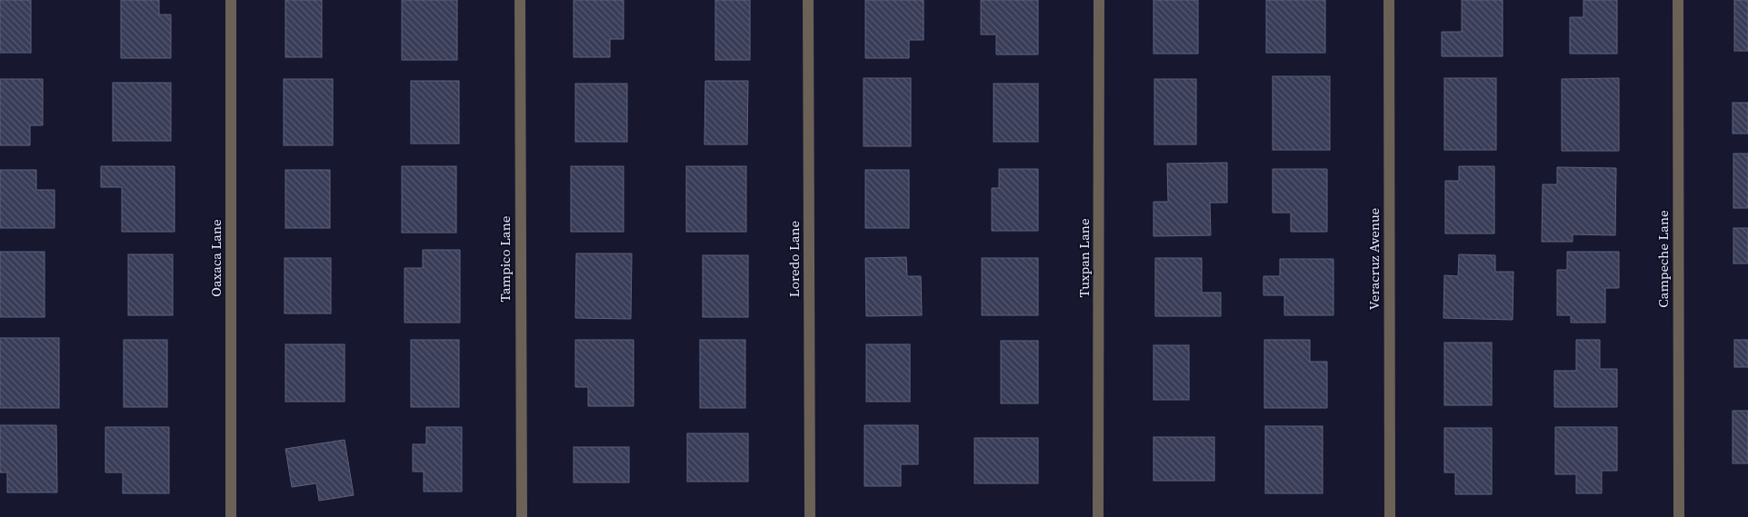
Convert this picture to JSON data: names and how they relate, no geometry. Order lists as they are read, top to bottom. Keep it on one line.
{"streets":{"street":["Oaxaca Lane","Tuxpan Lane","Tampico Lane","Loredo Lane","Veracruz Avenue","Campeche Lane"]}}
